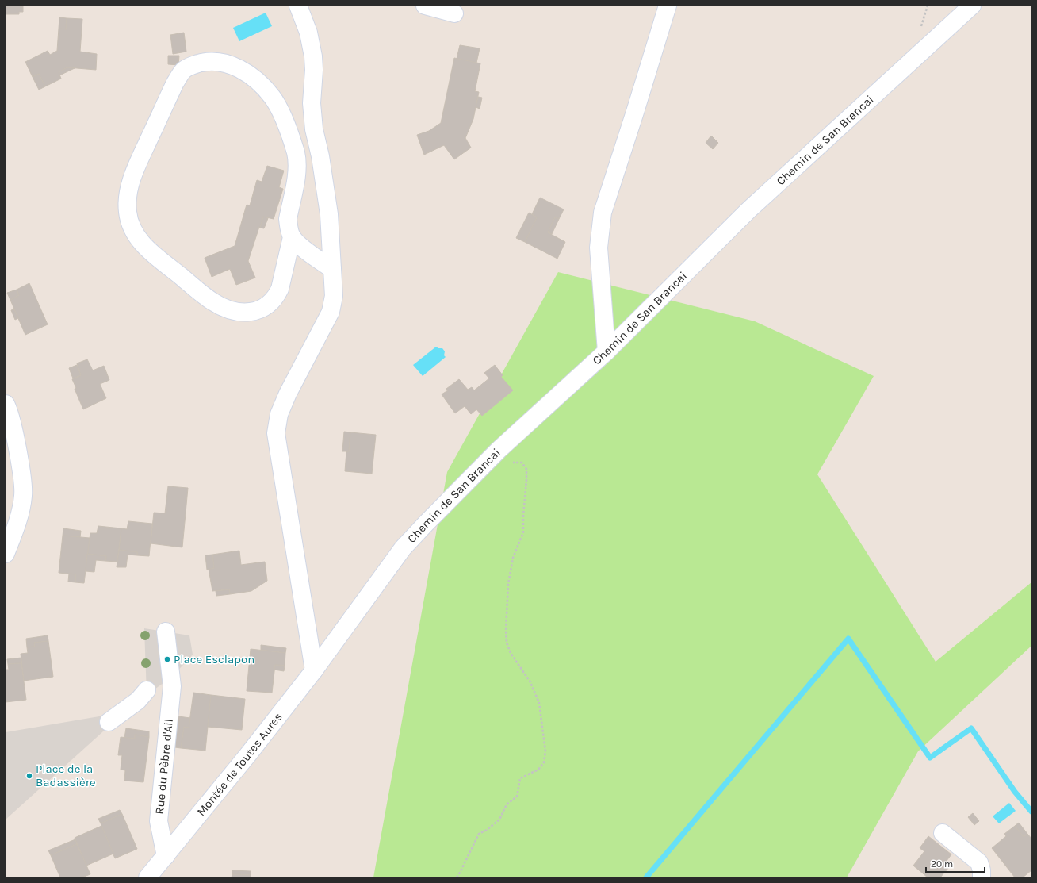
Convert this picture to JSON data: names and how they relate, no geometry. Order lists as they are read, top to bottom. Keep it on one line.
{"streets":{"street":["Chemin de San Brancai","Montée de Toutes Aures","Rue du Pèbre d'Ail"]},"crossings":[["Chemin de San Brancai","Montée de Toutes Aures"],["Montée de Toutes Aures","Rue du Pèbre d'Ail"]],"places":["Place Esclapon","Place de la Badassière"],"scale_bar":"20 m"}
